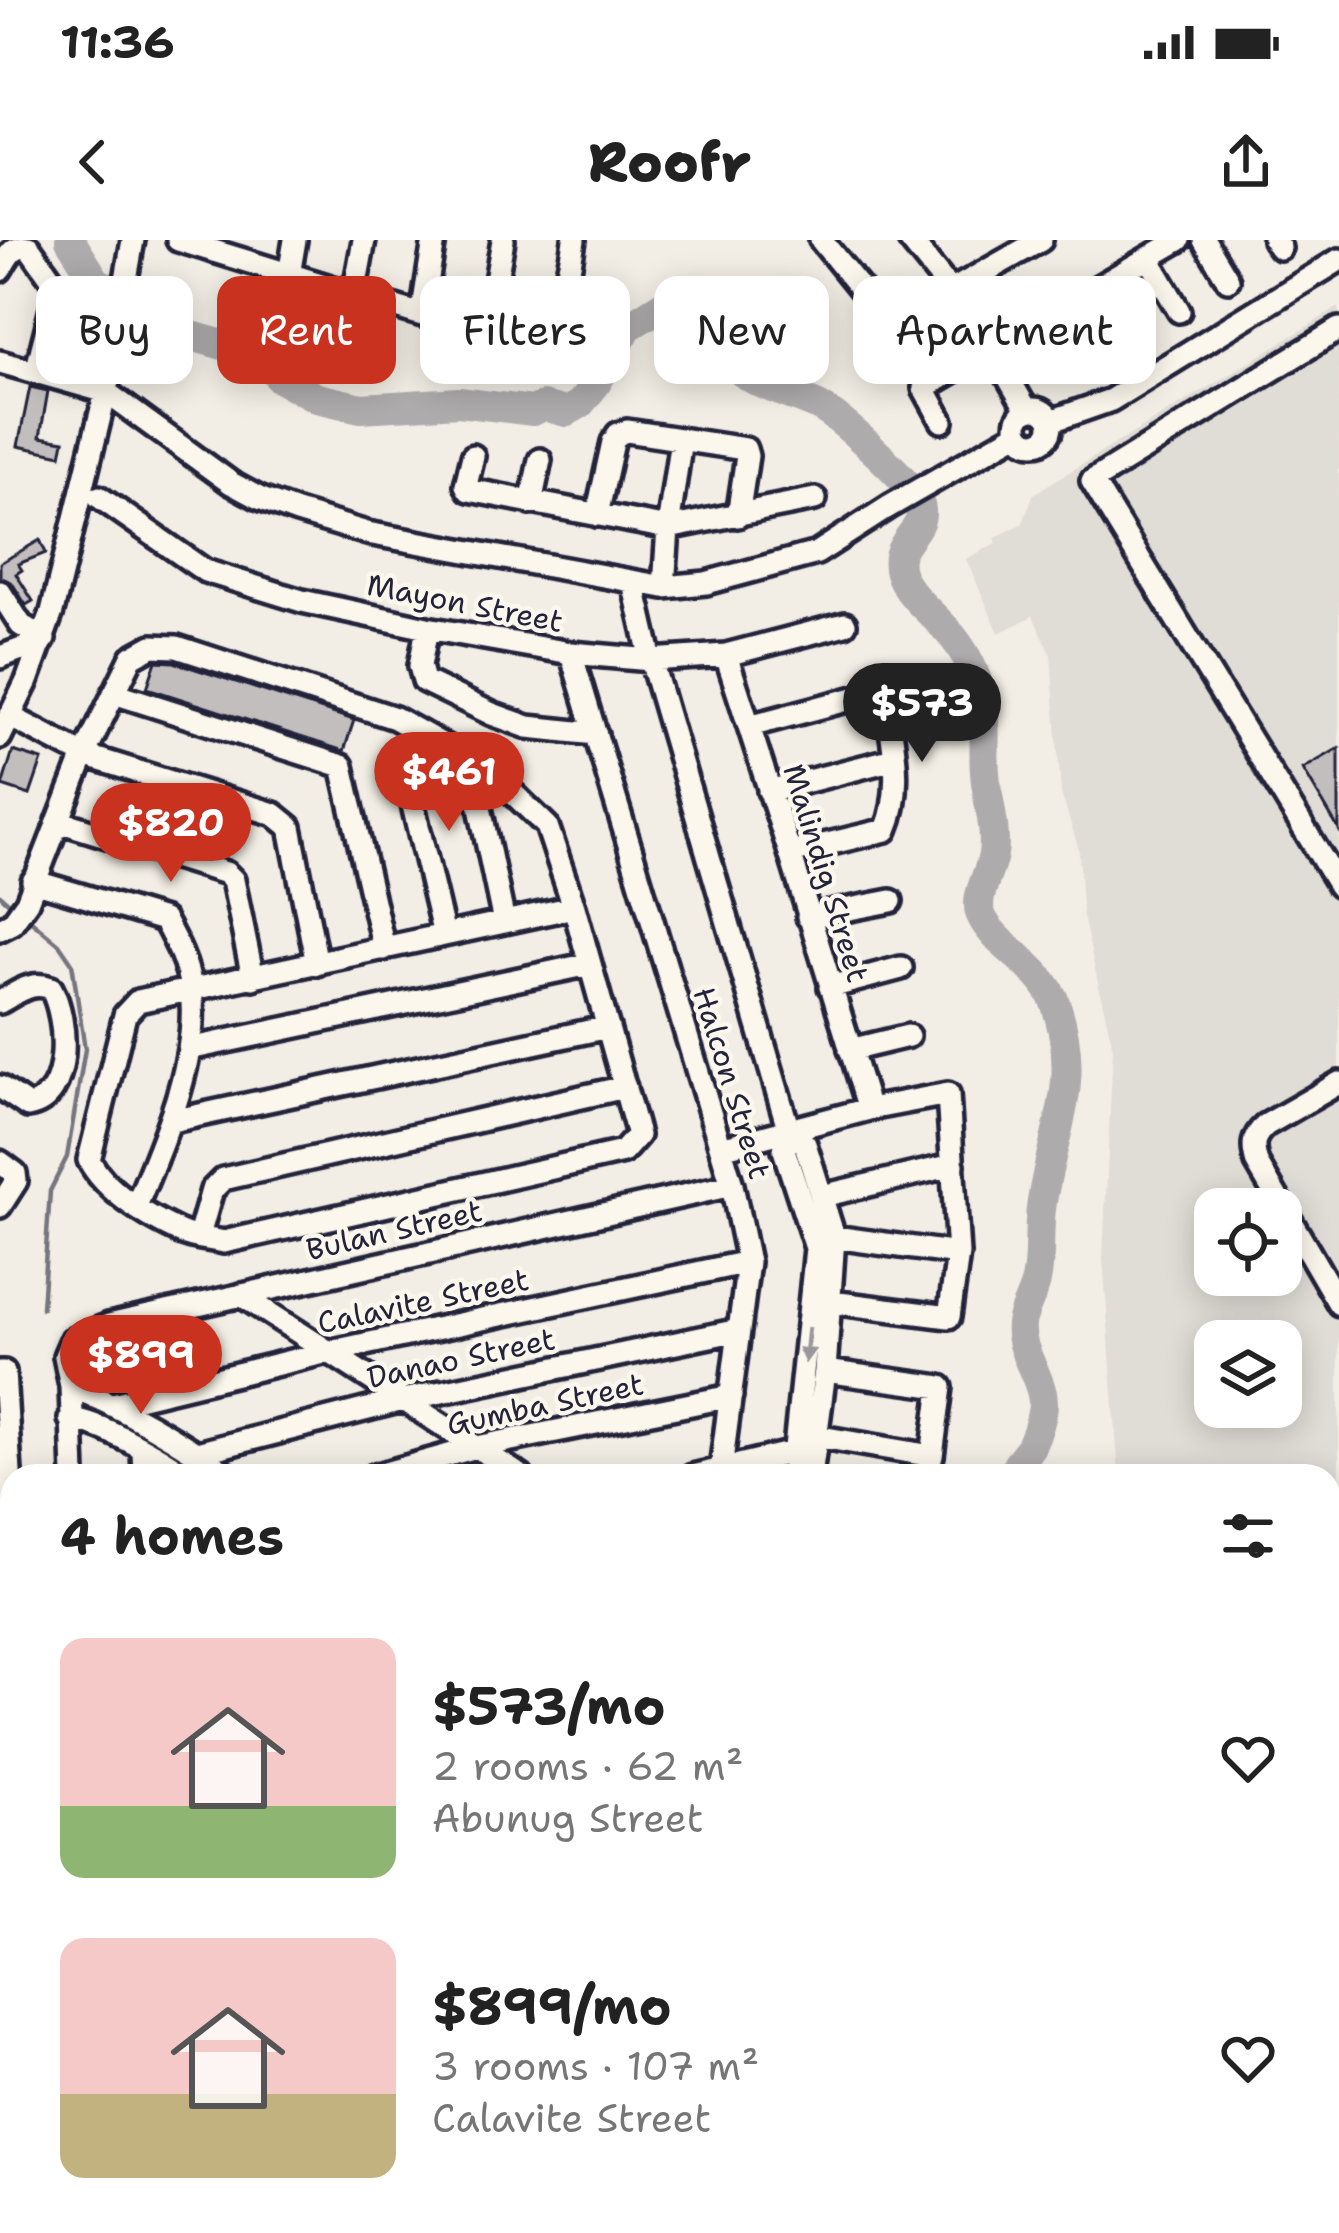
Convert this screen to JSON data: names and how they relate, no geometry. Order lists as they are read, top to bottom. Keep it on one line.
{"streets":{"street":["Mayon Street","Malindig Street","Halcon Street","Bulan Street","Calavite Street","Danao Street","Gumba Street"]},"crossings":[["Mayon Street","Malindig Street"],["Mayon Street","Halcon Street"],["Halcon Street","Bulan Street"],["Halcon Street","Calavite Street"],["Halcon Street","Danao Street"],["Halcon Street","Gumba Street"]],"page":{"status":"11:36","header":"Roofr","chip":["Buy","Rent","Filters","New","Apartment"],"price":["$573","$461","$820","$899"],"heading":"4 homes","list":[{"name":"$573/mo","note":"2 rooms · 62 m² · Abunug Street"},{"name":"$899/mo","note":"3 rooms · 107 m² · Calavite Street"}]}}
